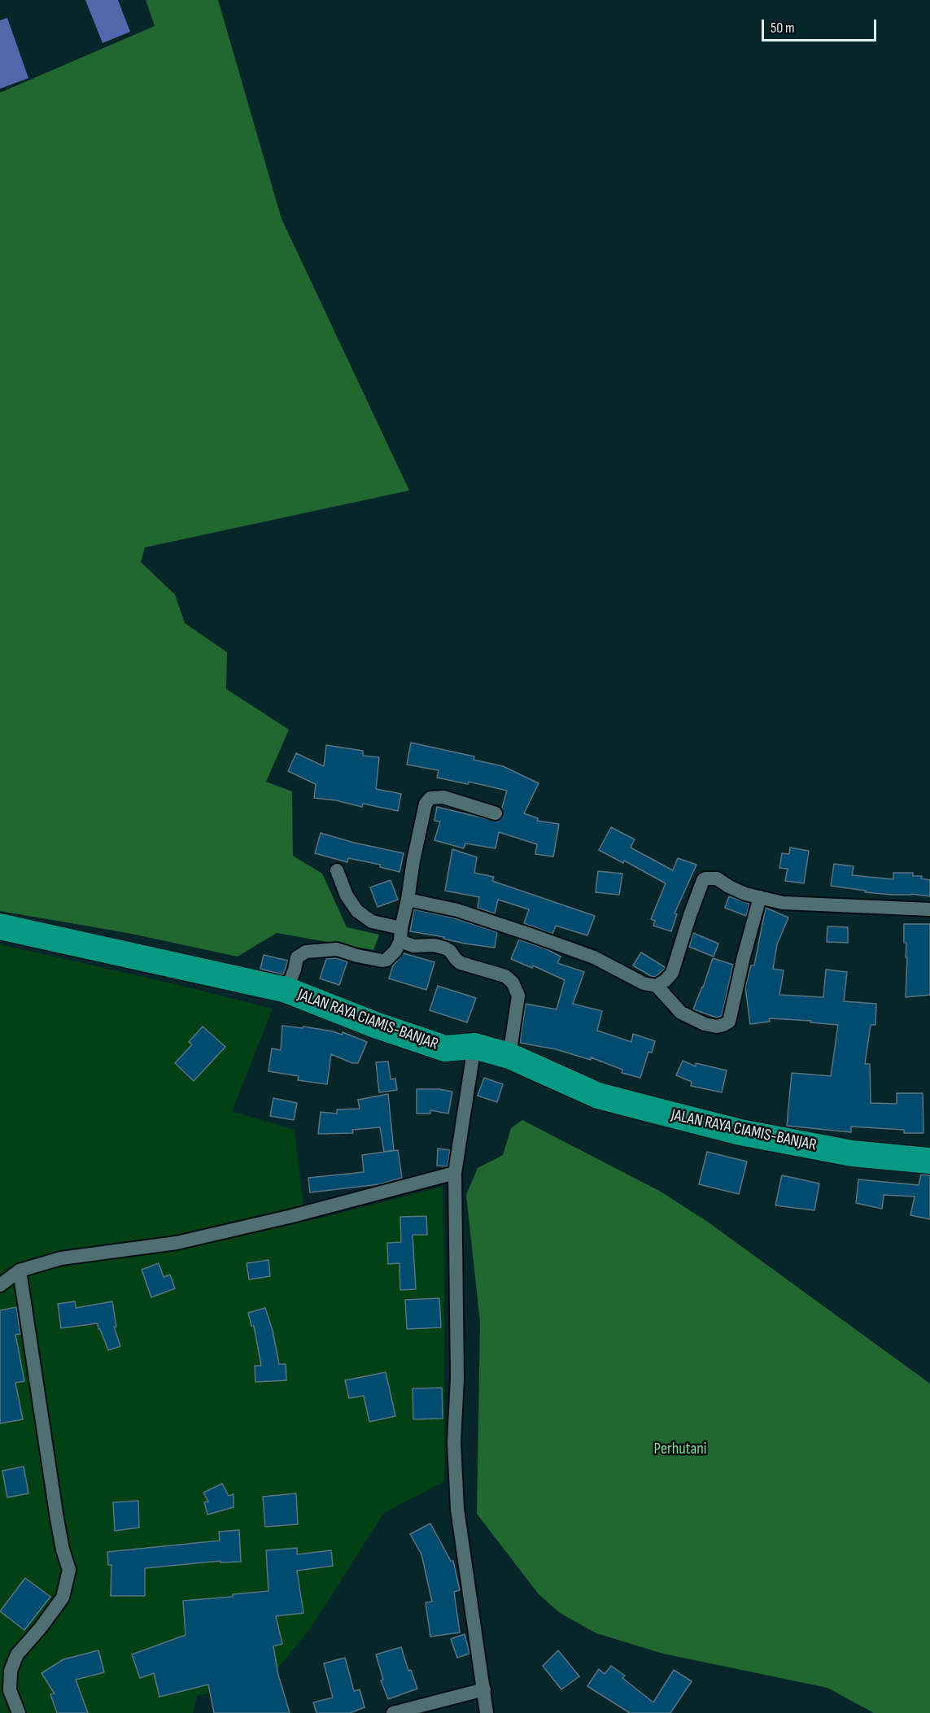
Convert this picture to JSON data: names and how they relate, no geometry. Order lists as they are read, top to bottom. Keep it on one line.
{"streets":{"highway":["JALAN RAYA CIAMIS-BANJAR"]},"parks":["Perhutani"],"scale_bar":"50 m"}
